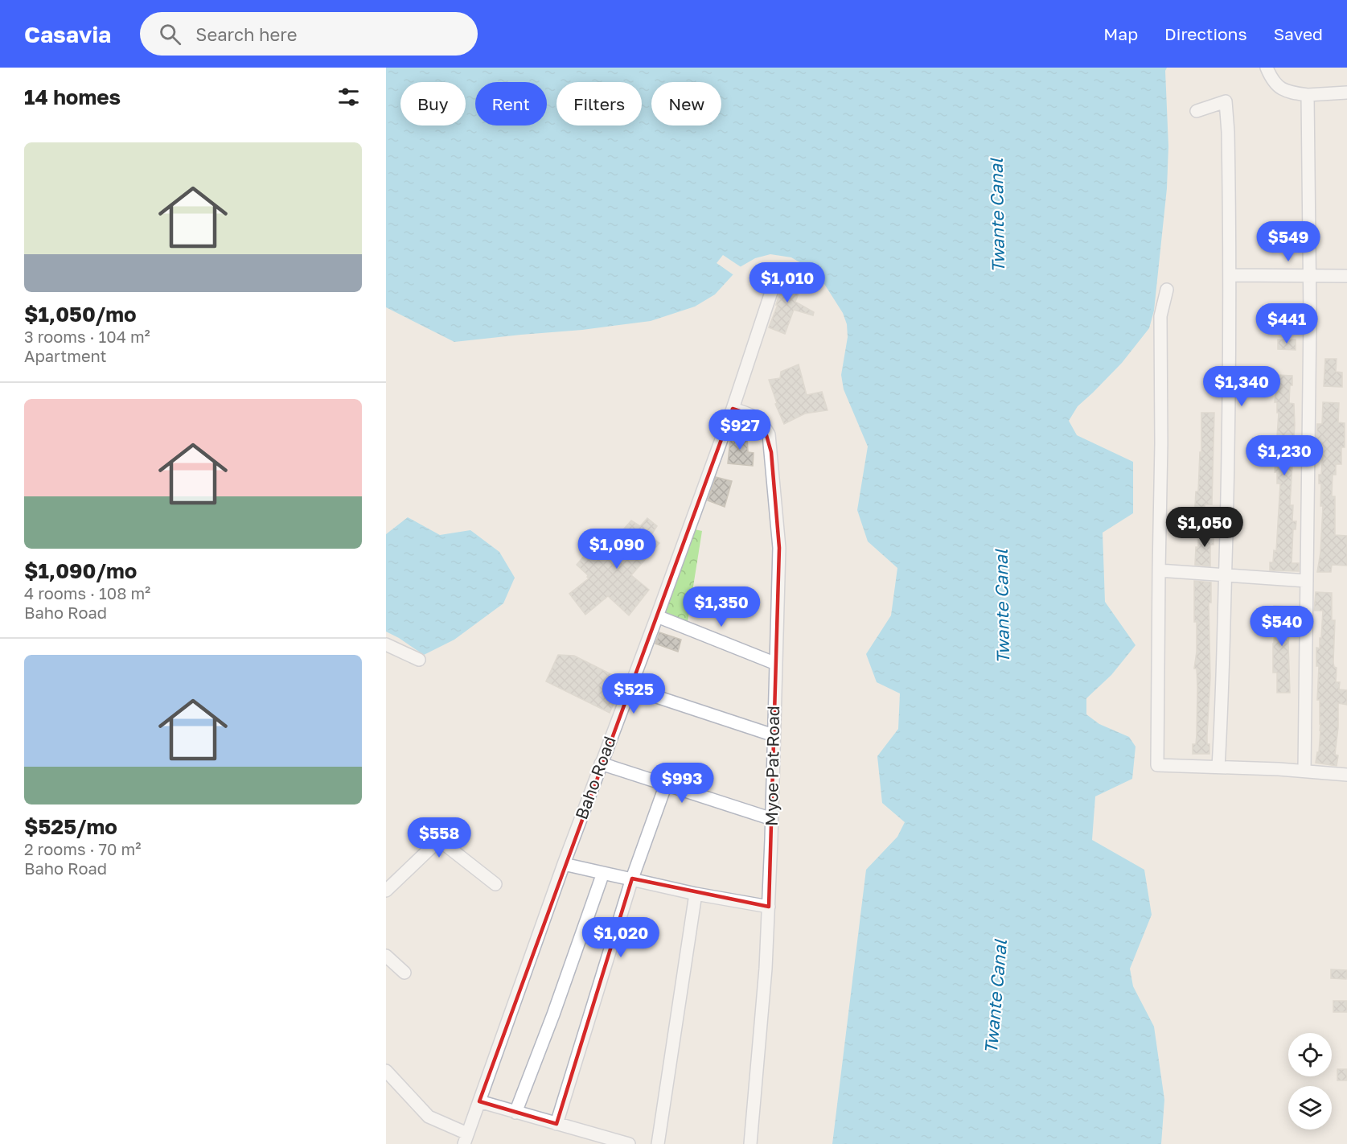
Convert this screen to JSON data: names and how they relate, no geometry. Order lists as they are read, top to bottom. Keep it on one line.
{"streets":{"street":["Myoe Pat Road","Baho Road"]},"crossings":[["Myoe Pat Road","Baho Road"]],"water":["Twante Canal"],"page":{"header":"Casavia","search":"Search here","nav":["Map","Directions","Saved"],"heading":"14 homes","chip":["Buy","Rent","Filters","New"],"list":[{"name":"$1,050/mo","note":"3 rooms · 104 m² · Apartment"},{"name":"$1,090/mo","note":"4 rooms · 108 m² · Baho Road"},{"name":"$525/mo","note":"2 rooms · 70 m² · Baho Road"}],"price":["$549","$1,010","$441","$1,340","$927","$1,230","$1,050","$1,090","$1,350","$540","$525","$993","$558","$1,020"]}}
